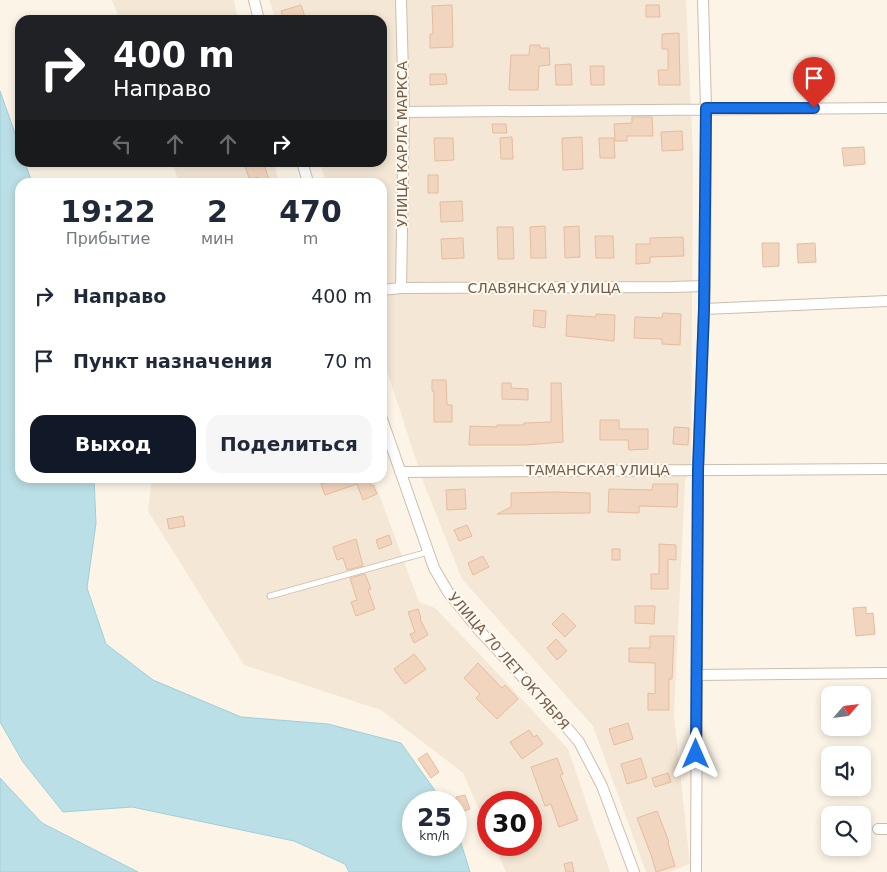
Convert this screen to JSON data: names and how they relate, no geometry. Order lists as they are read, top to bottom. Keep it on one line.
{"streets":{"street":["УЛИЦА КАРЛА МАРКСА","СЛАВЯНСКАЯ УЛИЦА","ТАМАНСКАЯ УЛИЦА","УЛИЦА 70 ЛЕТ ОКТЯБРЯ"]},"crossings":[["УЛИЦА КАРЛА МАРКСА","СЛАВЯНСКАЯ УЛИЦА"],["ТАМАНСКАЯ УЛИЦА","УЛИЦА 70 ЛЕТ ОКТЯБРЯ"]],"north":"top right","page":{"turn":["400 m","Направо"],"eta":["19:22","Прибытие","2","мин","470","m"],"list":[{"name":"Направо","value":"400 m"},{"name":"Пункт назначения","value":"70 m"}],"buttons":["Выход","Поделиться"],"speed":"25 km/h","limit":"30"}}
